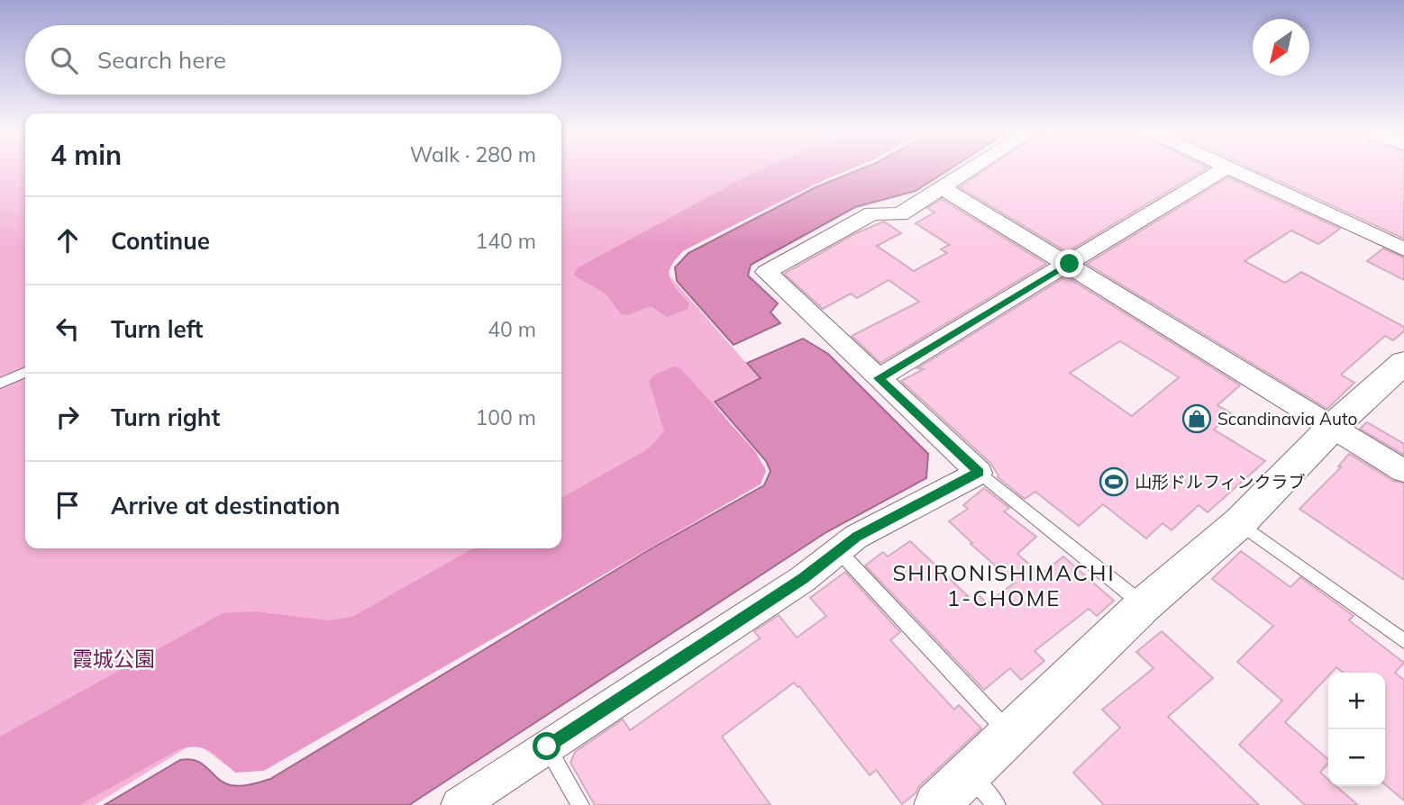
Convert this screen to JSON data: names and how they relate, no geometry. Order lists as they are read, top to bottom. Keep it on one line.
{"districts":["SHIRONISHIMACHI 1-CHOME"],"parks":["霞城公園"],"places":{"shop":["Scandinavia Auto"],"sports":["山形ドルフィンクラブ"]},"north":"bottom left","page":{"search":"Search here","heading":["4 min","Walk · 280 m"],"list":[["Continue","140 m"],["Turn left","40 m"],["Turn right","100 m"],"Arrive at destination"],"map_buttons":["+","−"]}}
